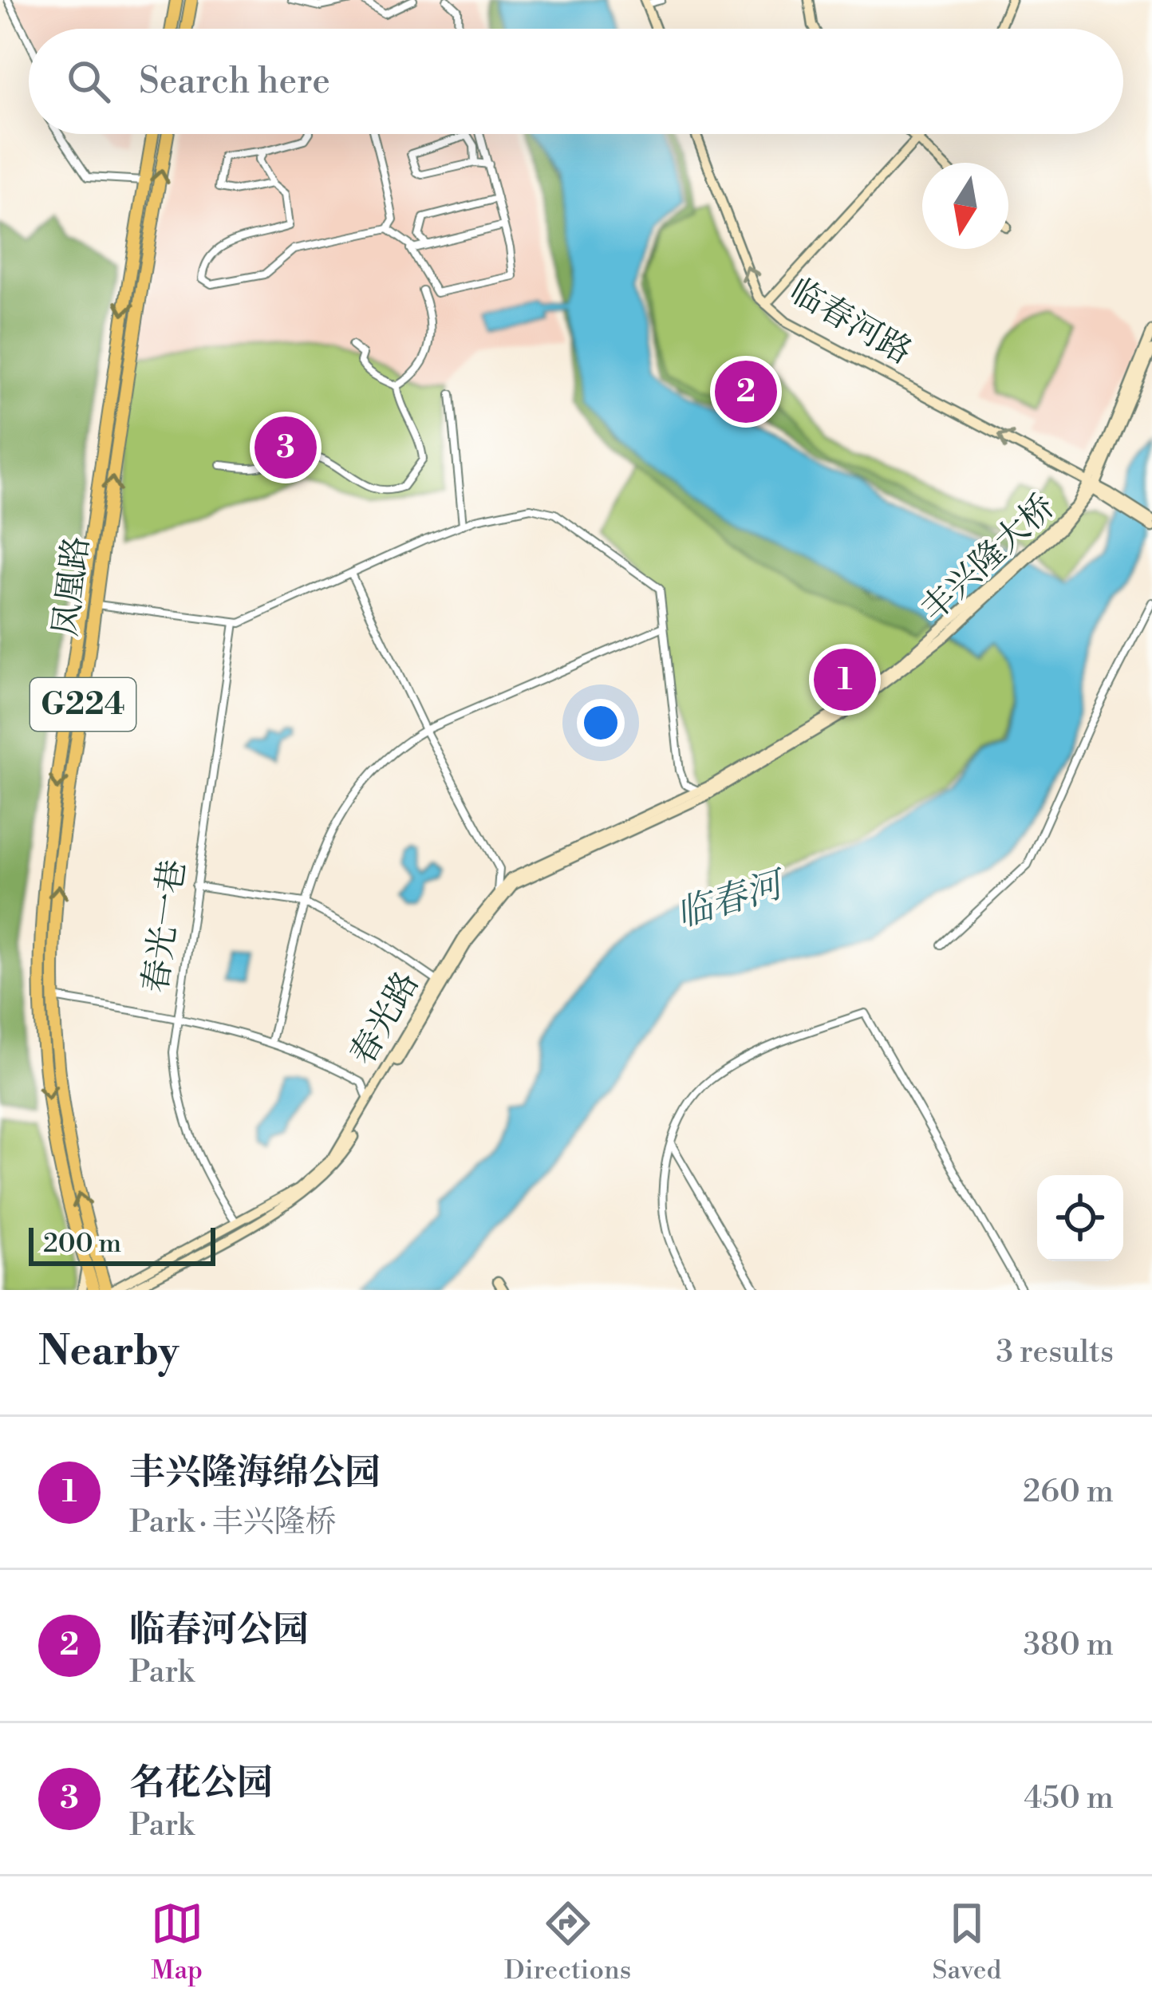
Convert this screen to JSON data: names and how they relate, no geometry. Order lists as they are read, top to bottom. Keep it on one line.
{"streets":{"highway":["凤凰路","G224"],"main road":["临春河路","丰兴隆大桥","春光路"],"street":["春光一巷"]},"crossings":[["临春河路","丰兴隆大桥"],["丰兴隆大桥","春光路"],["凤凰路","春光路"],["春光一巷","春光路"]],"one_way":["临春河路"],"water":["临春河"],"scale_bar":"200 m","north":"bottom","page":{"search":"Search here","pins":["2","3","1"],"scale":"200 m","heading":["Nearby","3 results"],"list":[{"mark":"1","name":"丰兴隆海绵公园","note":"Park · 丰兴隆桥","value":"260 m"},{"mark":"2","name":"临春河公园","note":"Park","value":"380 m"},{"mark":"3","name":"名花公园","note":"Park","value":"450 m"}],"nav":["Map","Directions","Saved"]}}
